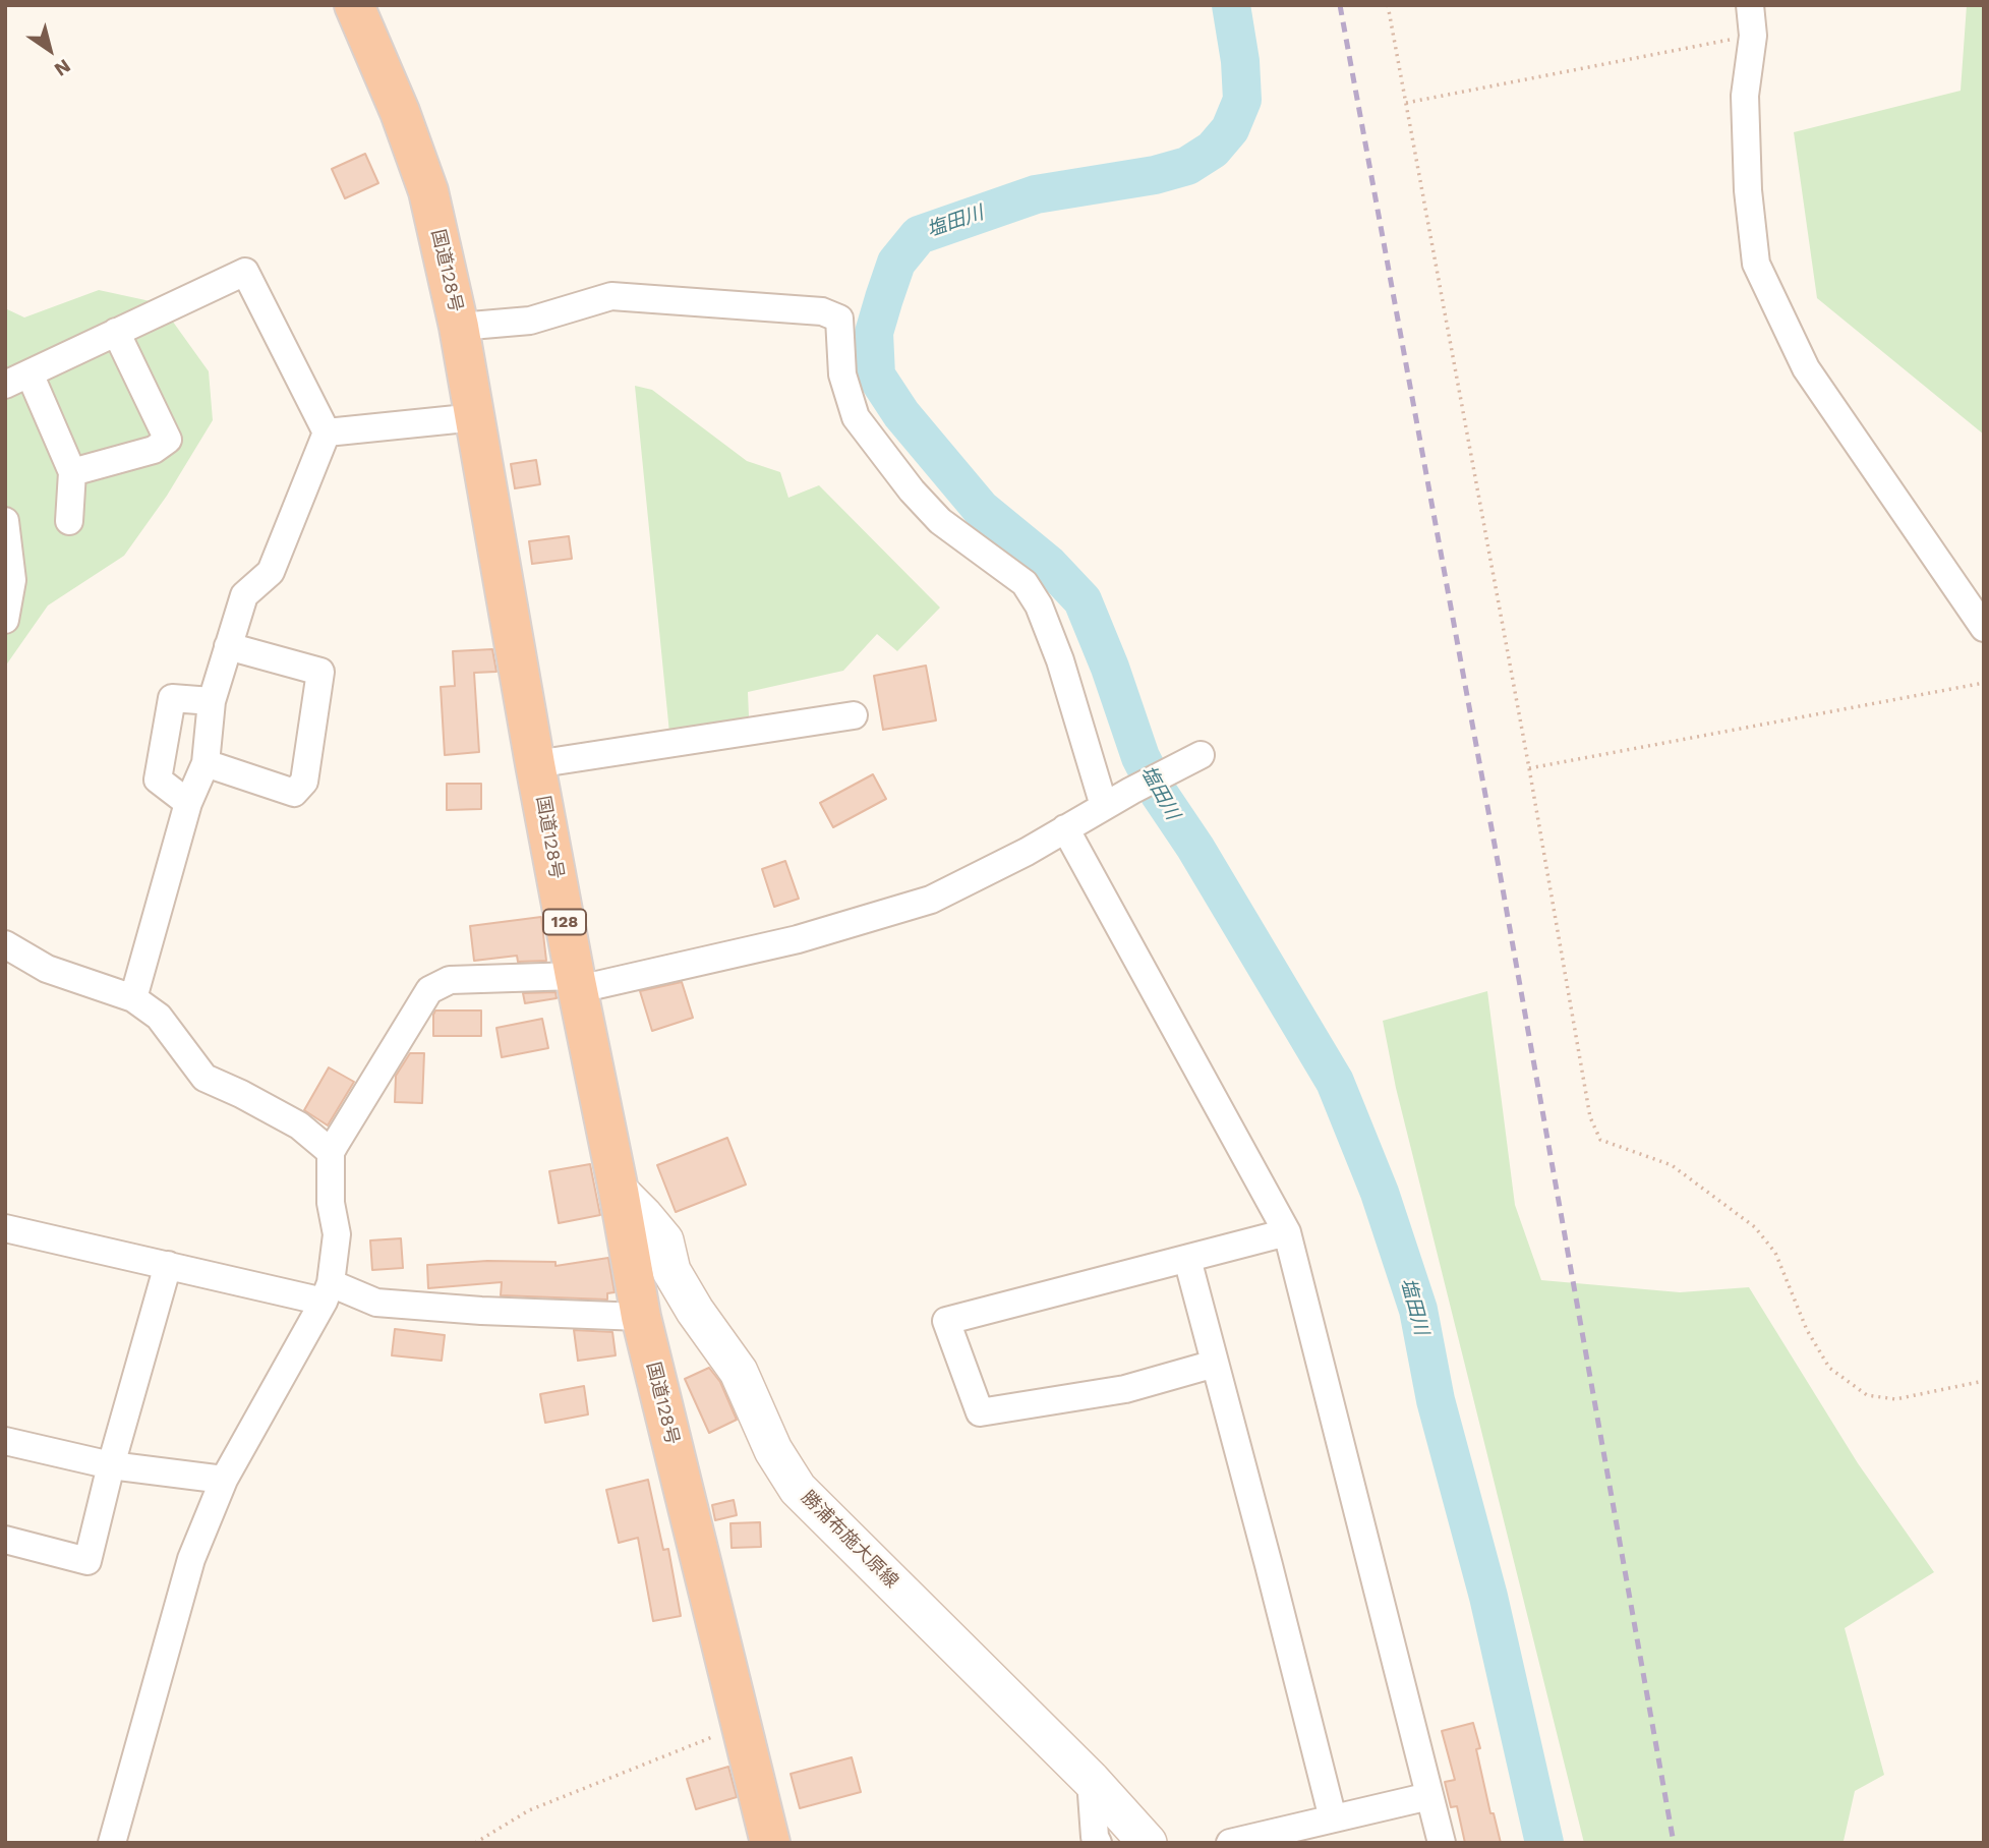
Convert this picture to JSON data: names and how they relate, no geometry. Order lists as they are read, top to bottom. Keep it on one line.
{"streets":{"highway":["国道128号","128"],"main road":["勝浦布施大原線"]},"crossings":[["国道128号","勝浦布施大原線"]],"water":["塩田川"],"north":"bottom right"}
